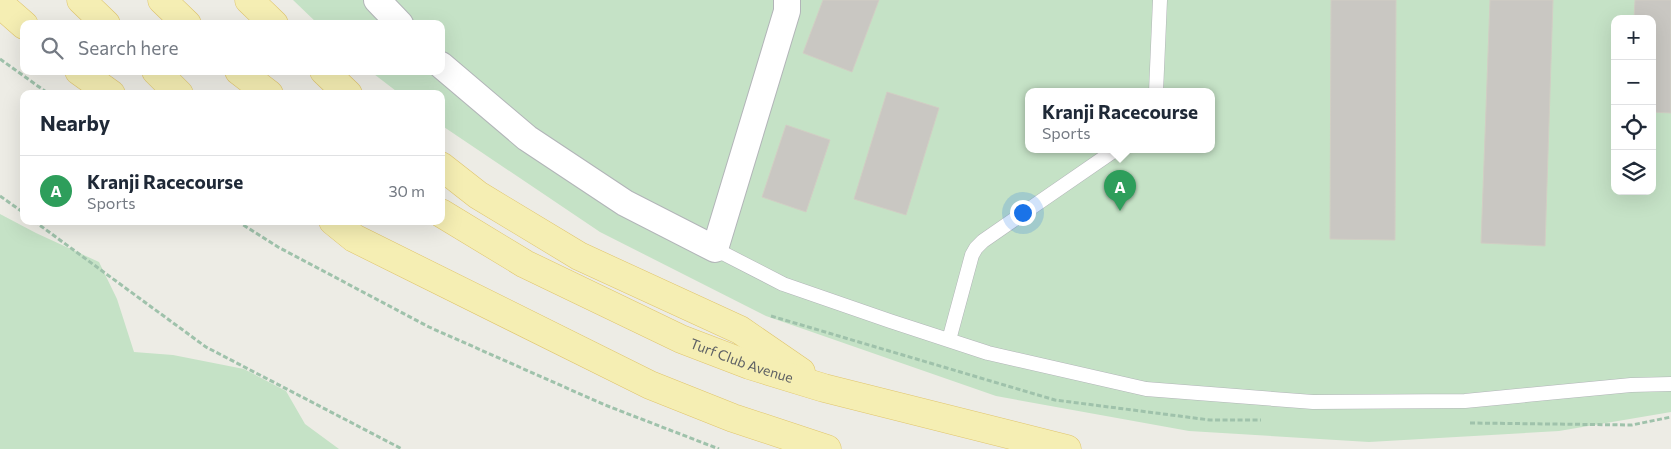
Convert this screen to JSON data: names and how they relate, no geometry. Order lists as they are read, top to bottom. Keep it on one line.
{"streets":{"main road":["Turf Club Avenue"]},"page":{"map_buttons":["+","−"],"search":"Search here","popup":["Kranji Racecourse","Sports"],"heading":"Nearby","list":[{"mark":"A","name":"Kranji Racecourse","note":"Sports","value":"30 m"}],"pins":"A"}}
